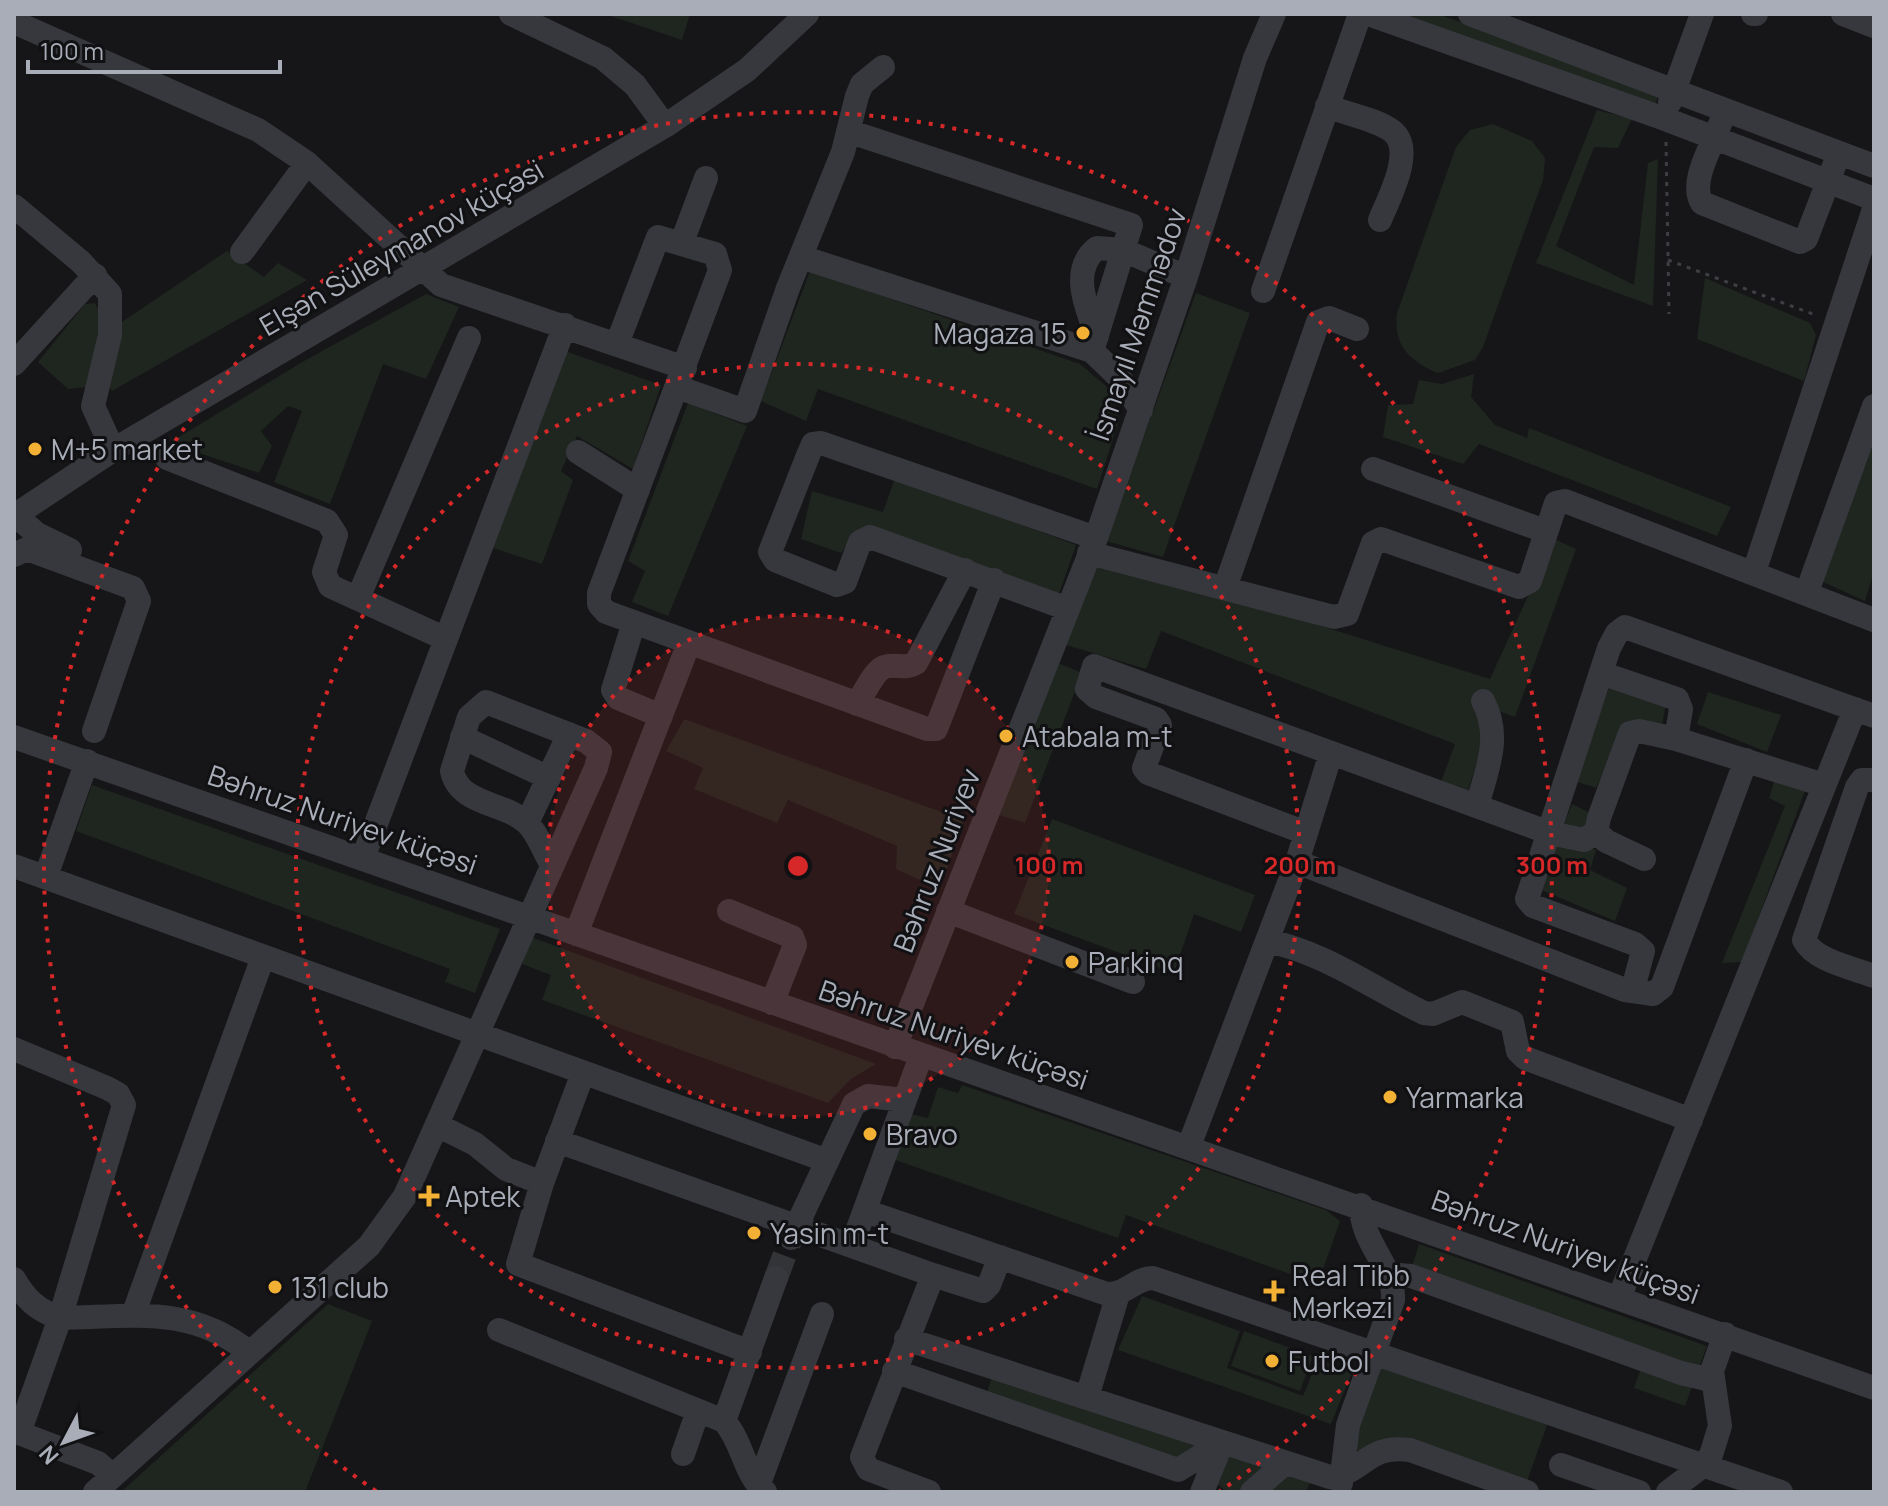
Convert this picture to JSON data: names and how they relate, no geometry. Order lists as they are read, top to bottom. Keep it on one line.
{"streets":{"street":["Elşən Süleymanov küçəsi","İsmayıl Məmmədov","Bəhruz Nuriyev küçəsi","Bəhruz Nuriyev"]},"crossings":[["İsmayıl Məmmədov","Bəhruz Nuriyev"],["Bəhruz Nuriyev küçəsi","Bəhruz Nuriyev"]],"places":{"other":["Magaza 15","М+5 market","Atabala m-t","Parkinq","Yarmarka","Bravo","Yasin m-t","131 club","Futbol"],"health":["Aptek","Real Tibb Mərkəzi"]},"scale_bar":"100 m","north":"bottom left","rings":["100 m","200 m","300 m"]}
